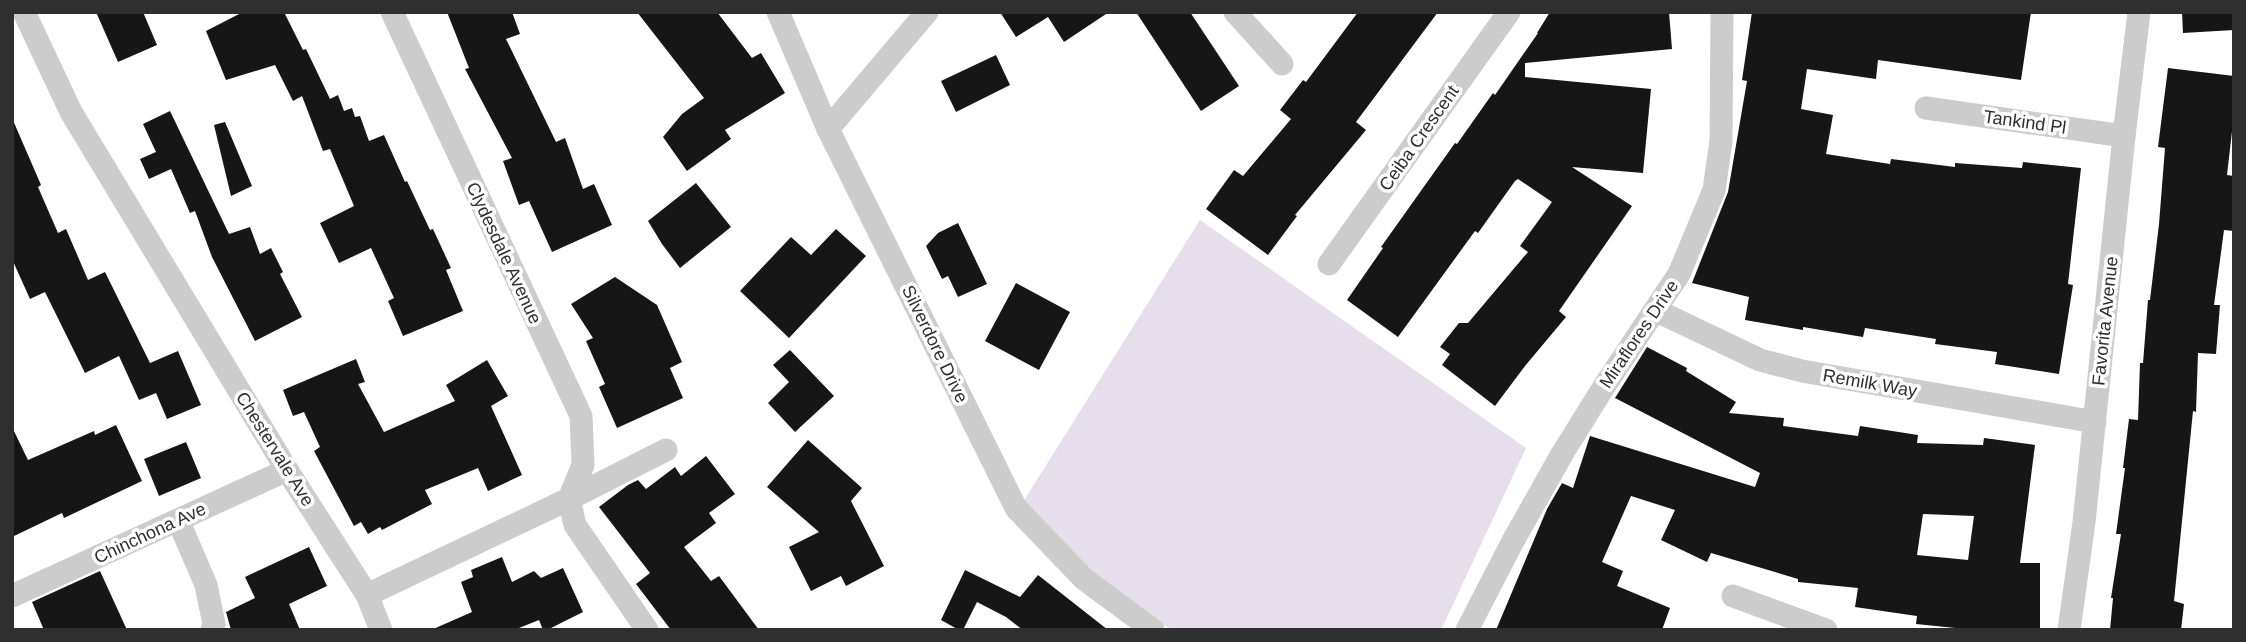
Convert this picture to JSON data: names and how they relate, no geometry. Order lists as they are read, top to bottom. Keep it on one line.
{"streets":{"street":["Tankind Pl","Ceiba Crescent","Clydesdale Avenue","Favorita Avenue","Miraflores Drive","Silverdore Drive","Remilk Way","Chestervale Ave","Chinchona Ave"]},"crossings":[["Tankind Pl","Favorita Avenue"],["Favorita Avenue","Remilk Way"],["Miraflores Drive","Remilk Way"],["Chestervale Ave","Chinchona Ave"]]}
